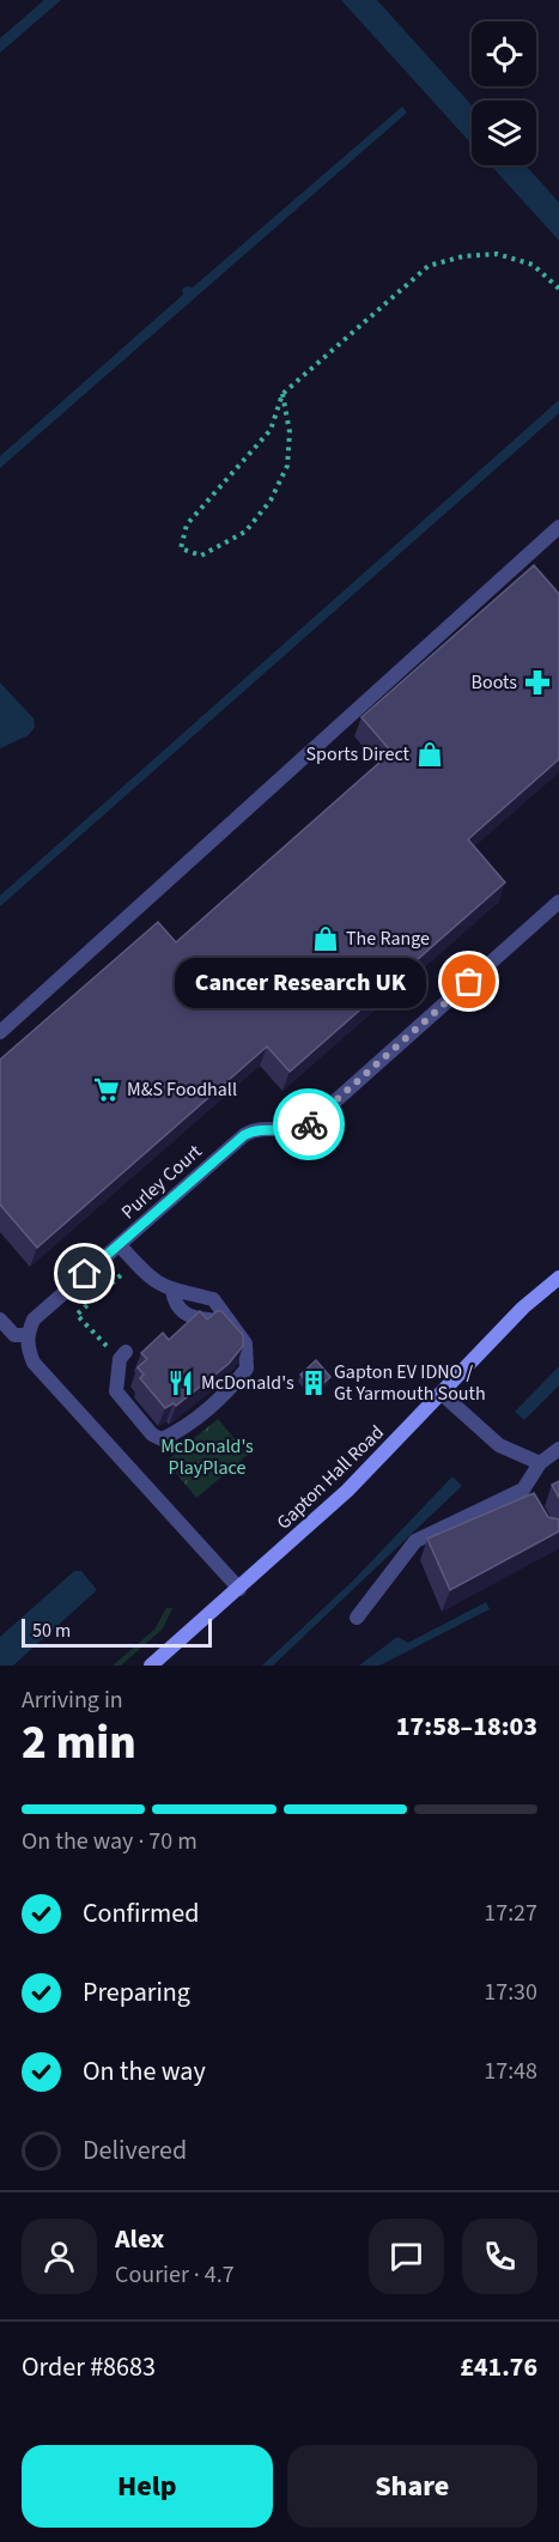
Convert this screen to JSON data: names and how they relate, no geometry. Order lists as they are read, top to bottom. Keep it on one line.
{"streets":{"street":["Gapton Hall Road"],"lane":["Purley Court"]},"parks":["McDonald's PlayPlace"],"places":{"pharmacy":["Boots"],"shop":["Sports Direct","The Range"],"other":["Cancer Research UK"],"supermarket":["M&S Foodhall"],"restaurant":["McDonald's"],"building":["Gapton EV IDNO / Gt Yarmouth South"]},"scale_bar":"50 m","page":{"bubble":"Cancer Research UK","scale":"50 m","heading":["2 min","Arriving in","17:58–18:03"],"panel":["Alex","Courier · 4.7","Order #8683","£41.76"],"bar":"On the way · 70 m","list":[["Confirmed","17:27"],["Preparing","17:30"],["On the way","17:48"],"Delivered"],"buttons":["Help","Share"]}}
